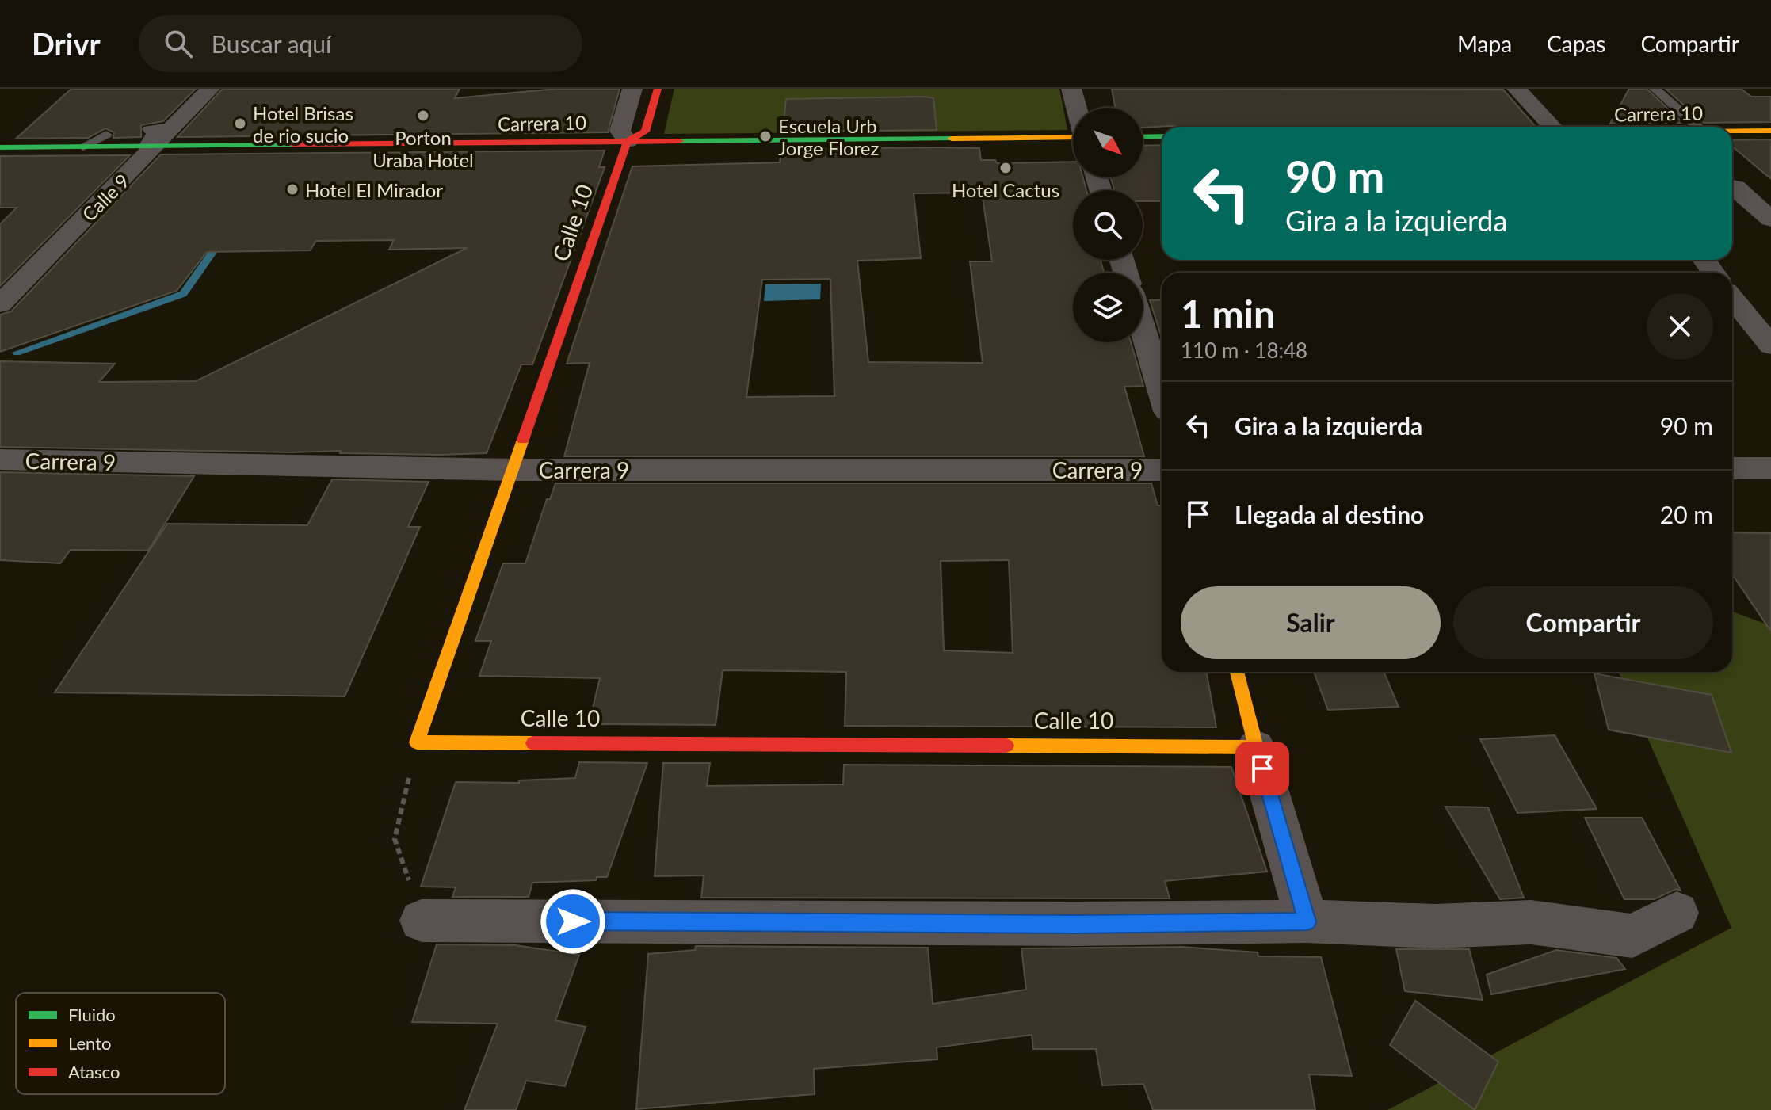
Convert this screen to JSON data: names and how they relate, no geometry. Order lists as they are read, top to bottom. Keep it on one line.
{"streets":{"main road":["Carrera 10","Calle 10"],"street":["Calle 9","Carrera 9"]},"crossings":[["Carrera 10","Calle 9"],["Carrera 10","Calle 10"],["Calle 10","Carrera 9"]],"places":["Porton Uraba Hotel","Hotel Brisas de rio sucio","Escuela Urb Jorge Florez","Hotel Cactus","Hotel El Mirador"],"legend":["Fluido","Lento","Atasco"],"north":"bottom right","page":{"header":"Drivr","search":"Buscar aquí","nav":["Mapa","Capas","Compartir"],"turn":["90 m","Gira a la izquierda"],"heading":["1 min","110 m · 18:48"],"list":[{"name":"Gira a la izquierda","value":"90 m"},{"name":"Llegada al destino","value":"20 m"}],"buttons":["Salir","Compartir"]}}
